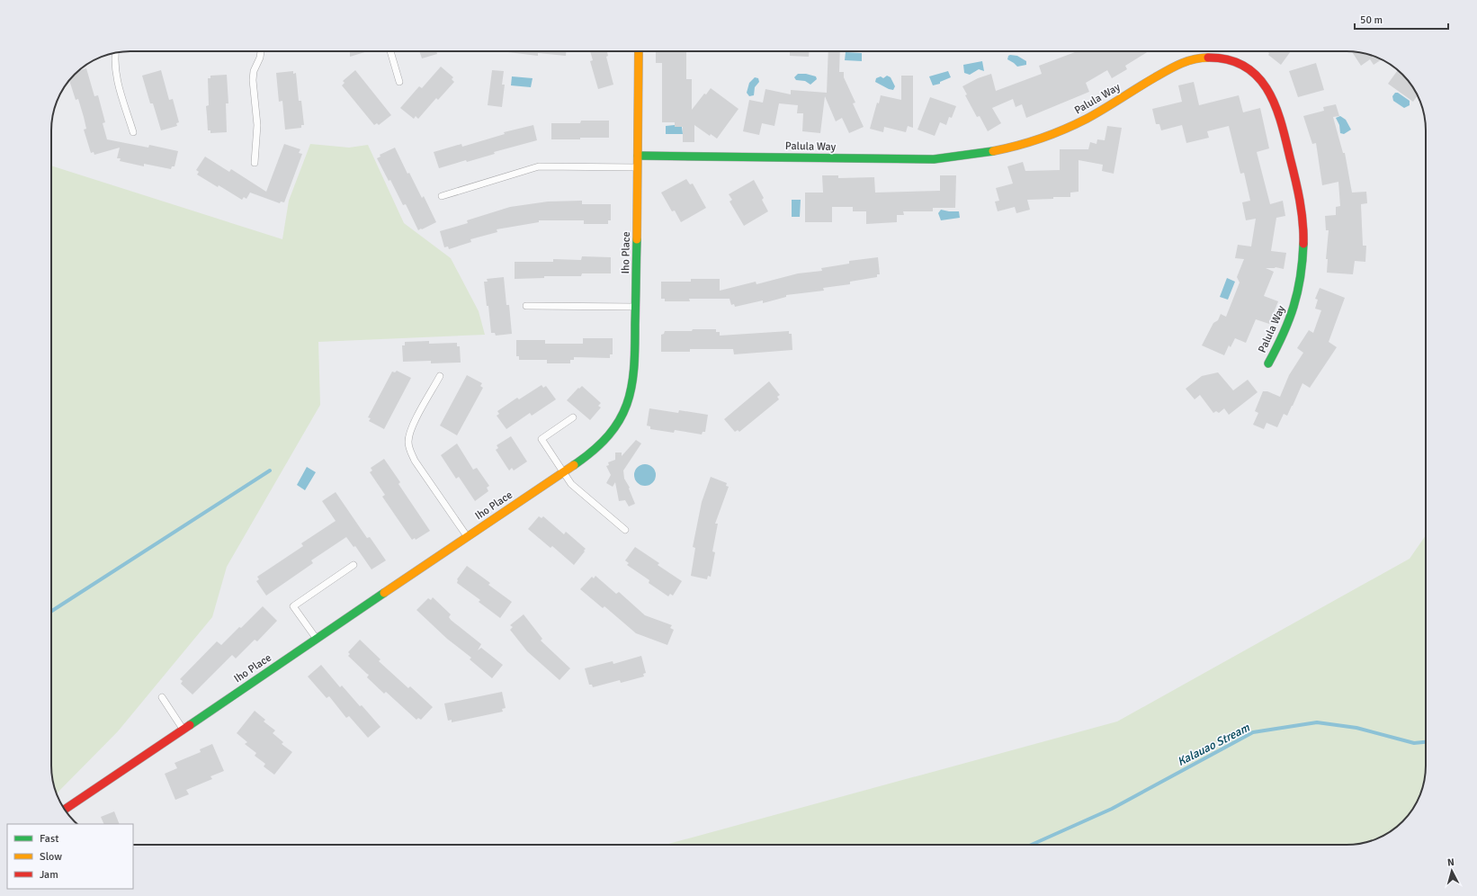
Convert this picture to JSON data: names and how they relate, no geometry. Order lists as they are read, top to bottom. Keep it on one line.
{"streets":{"street":["Palula Way","Iho Place"]},"crossings":[["Palula Way","Iho Place"]],"water":["Kalauao Stream"],"legend":["Fast","Slow","Jam"],"scale_bar":"50 m","north":"top"}
